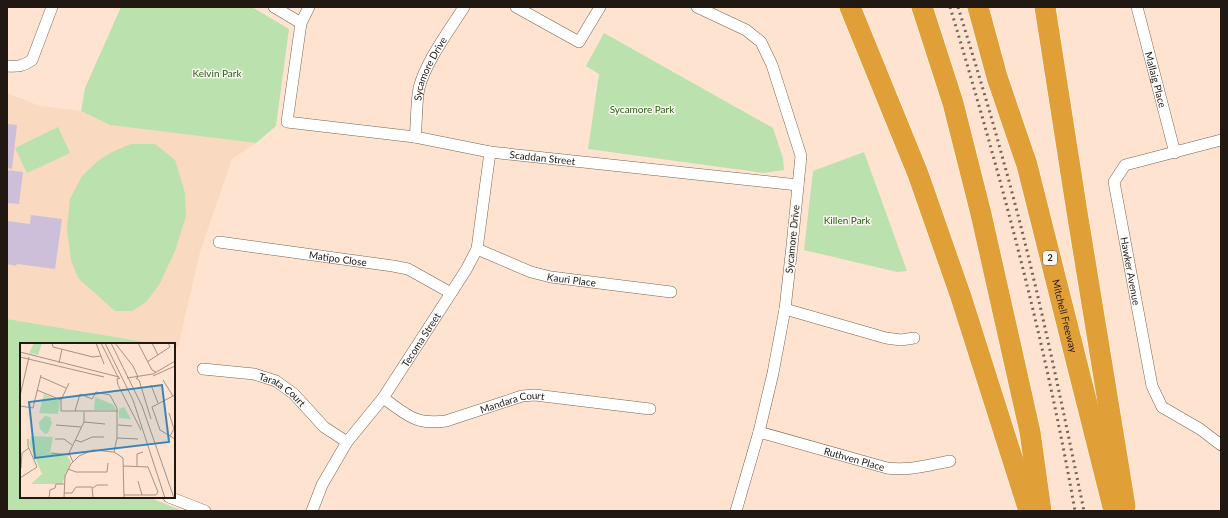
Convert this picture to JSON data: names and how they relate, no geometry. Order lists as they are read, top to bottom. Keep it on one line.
{"streets":{"highway":["2","Mitchell Freeway"],"street":["Sycamore Drive","Mallaig Place","Scaddan Street","Matipo Close","Hawker Avenue","Kauri Place","Tecoma Street","Tarata Court","Mandara Court","Ruthven Place"]},"crossings":[["Sycamore Drive","Scaddan Street"],["Sycamore Drive","Ruthven Place"],["Mallaig Place","Hawker Avenue"],["Scaddan Street","Tecoma Street"],["Matipo Close","Tecoma Street"],["Kauri Place","Tecoma Street"],["Tecoma Street","Tarata Court"],["Tecoma Street","Mandara Court"]],"parks":["Kelvin Park","Sycamore Park","Killen Park"]}
